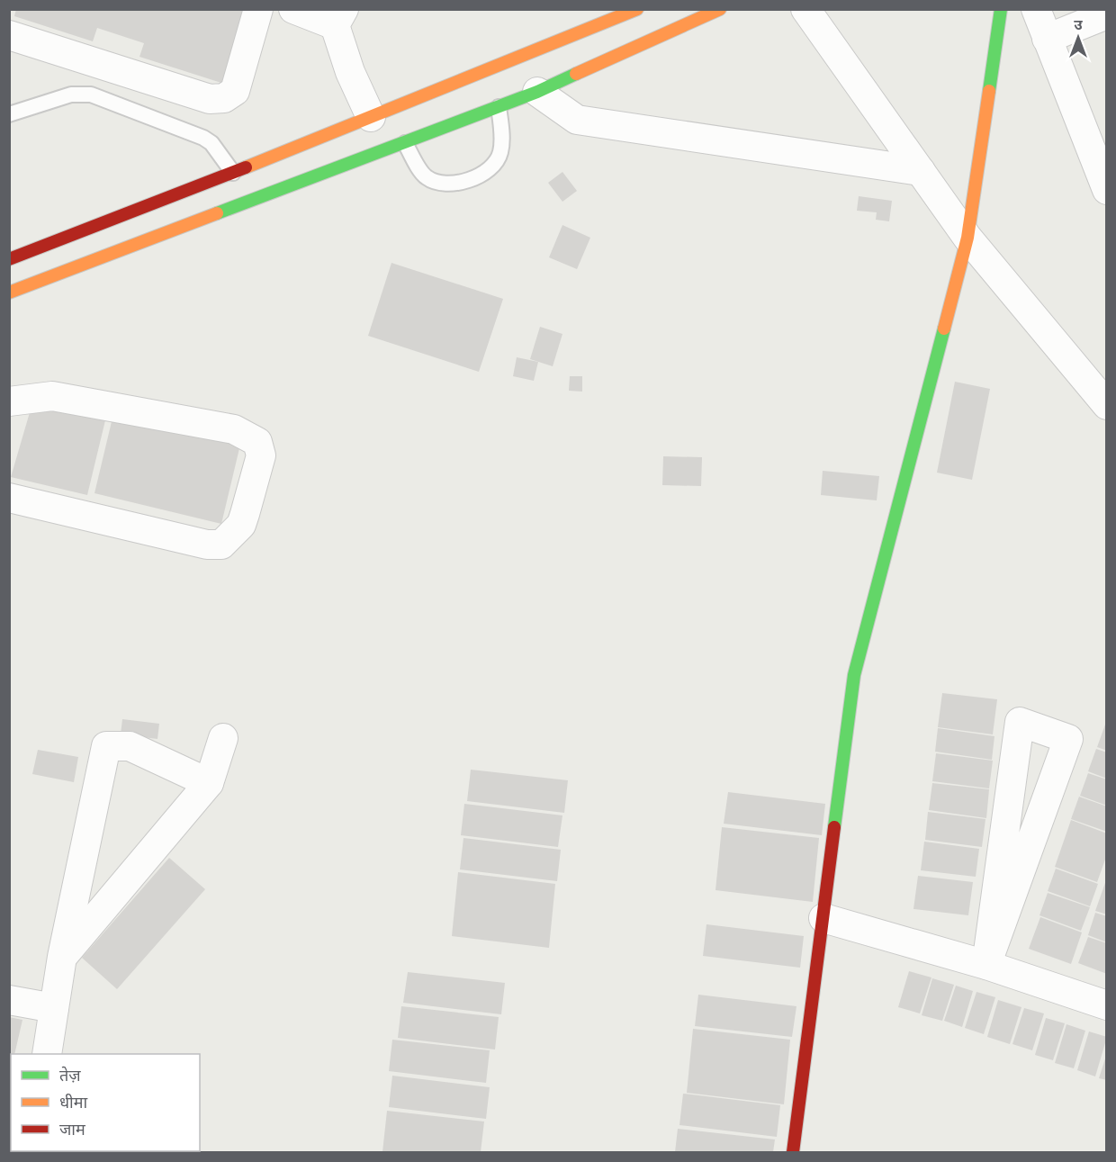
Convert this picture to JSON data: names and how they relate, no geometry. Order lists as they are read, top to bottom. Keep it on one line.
{"legend":["तेज़","धीमा","जाम"],"north":"top"}
